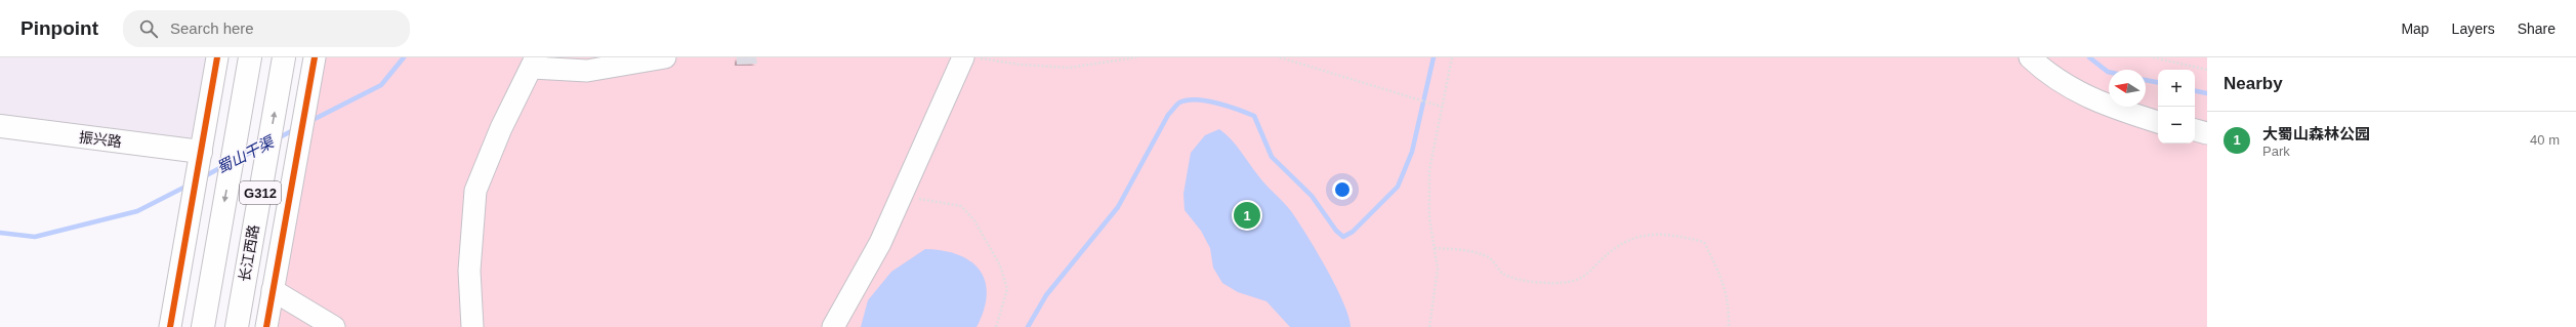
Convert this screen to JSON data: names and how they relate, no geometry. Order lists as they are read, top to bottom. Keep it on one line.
{"streets":{"main road":["振兴路","G312","长江西路"]},"water":["蜀山干渠"],"north":"left","page":{"header":"Pinpoint","search":"Search here","nav":["Map","Layers","Share"],"heading":"Nearby","map_buttons":["+","−"],"list":[{"mark":"1","name":"大蜀山森林公园","note":"Park","value":"40 m"}],"pins":"1"}}
